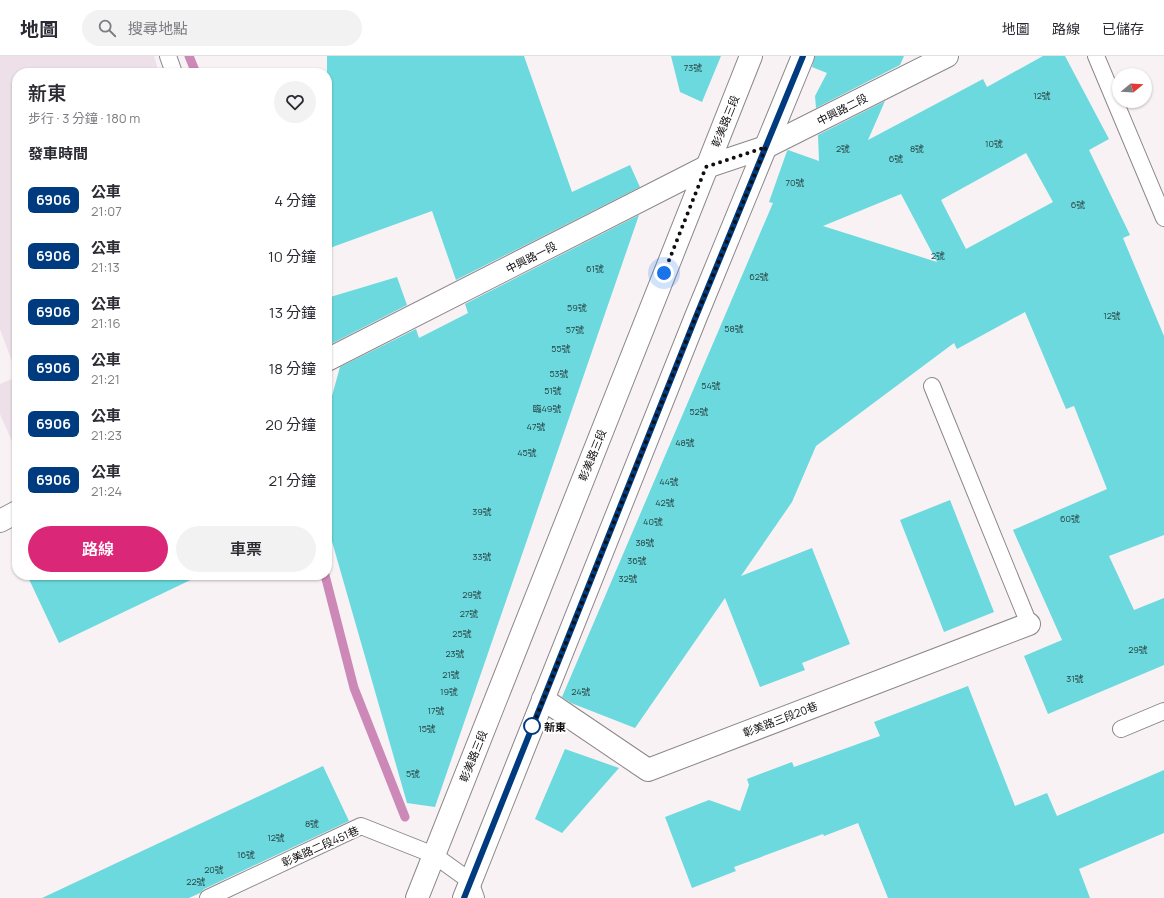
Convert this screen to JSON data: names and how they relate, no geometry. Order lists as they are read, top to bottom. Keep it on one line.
{"streets":{"main road":["中興路二段","彰美路三段","中興路一段","彰美路三段20巷"],"lane":["彰美路二段451巷"]},"crossings":[["中興路二段","中興路一段"],["彰美路三段","中興路一段"],["彰美路三段","彰美路二段451巷"]],"places":["新東"],"lines":["bus line 6906"],"house_numbers":["73號","12號","10號","2號","8號","6號","70號","6號","2號","61號","62號","59號","12號","58號","57號","55號","53號","54號","51號","臨49號","52號","47號","48號","45號","44號","42號","39號","60號","40號","38號","33號","36號","32號","29號","27號","25號","29號","23號","21號","31號","19號","24號","17號","15號","5號","8號","12號","16號","20號","22號"],"north":"right","page":{"header":"地圖","search":"搜尋地點","nav":["地圖","路線","已儲存"],"heading":[["新東","步行 · 3 分鐘 · 180 m"],"發車時間"],"list":[{"mark":"6906","name":"公車","note":"21:07","value":"4 分鐘"},{"mark":"6906","name":"公車","note":"21:13","value":"10 分鐘"},{"mark":"6906","name":"公車","note":"21:16","value":"13 分鐘"},{"mark":"6906","name":"公車","note":"21:21","value":"18 分鐘"},{"mark":"6906","name":"公車","note":"21:23","value":"20 分鐘"},{"mark":"6906","name":"公車","note":"21:24","value":"21 分鐘"}],"buttons":["路線","車票"]}}
